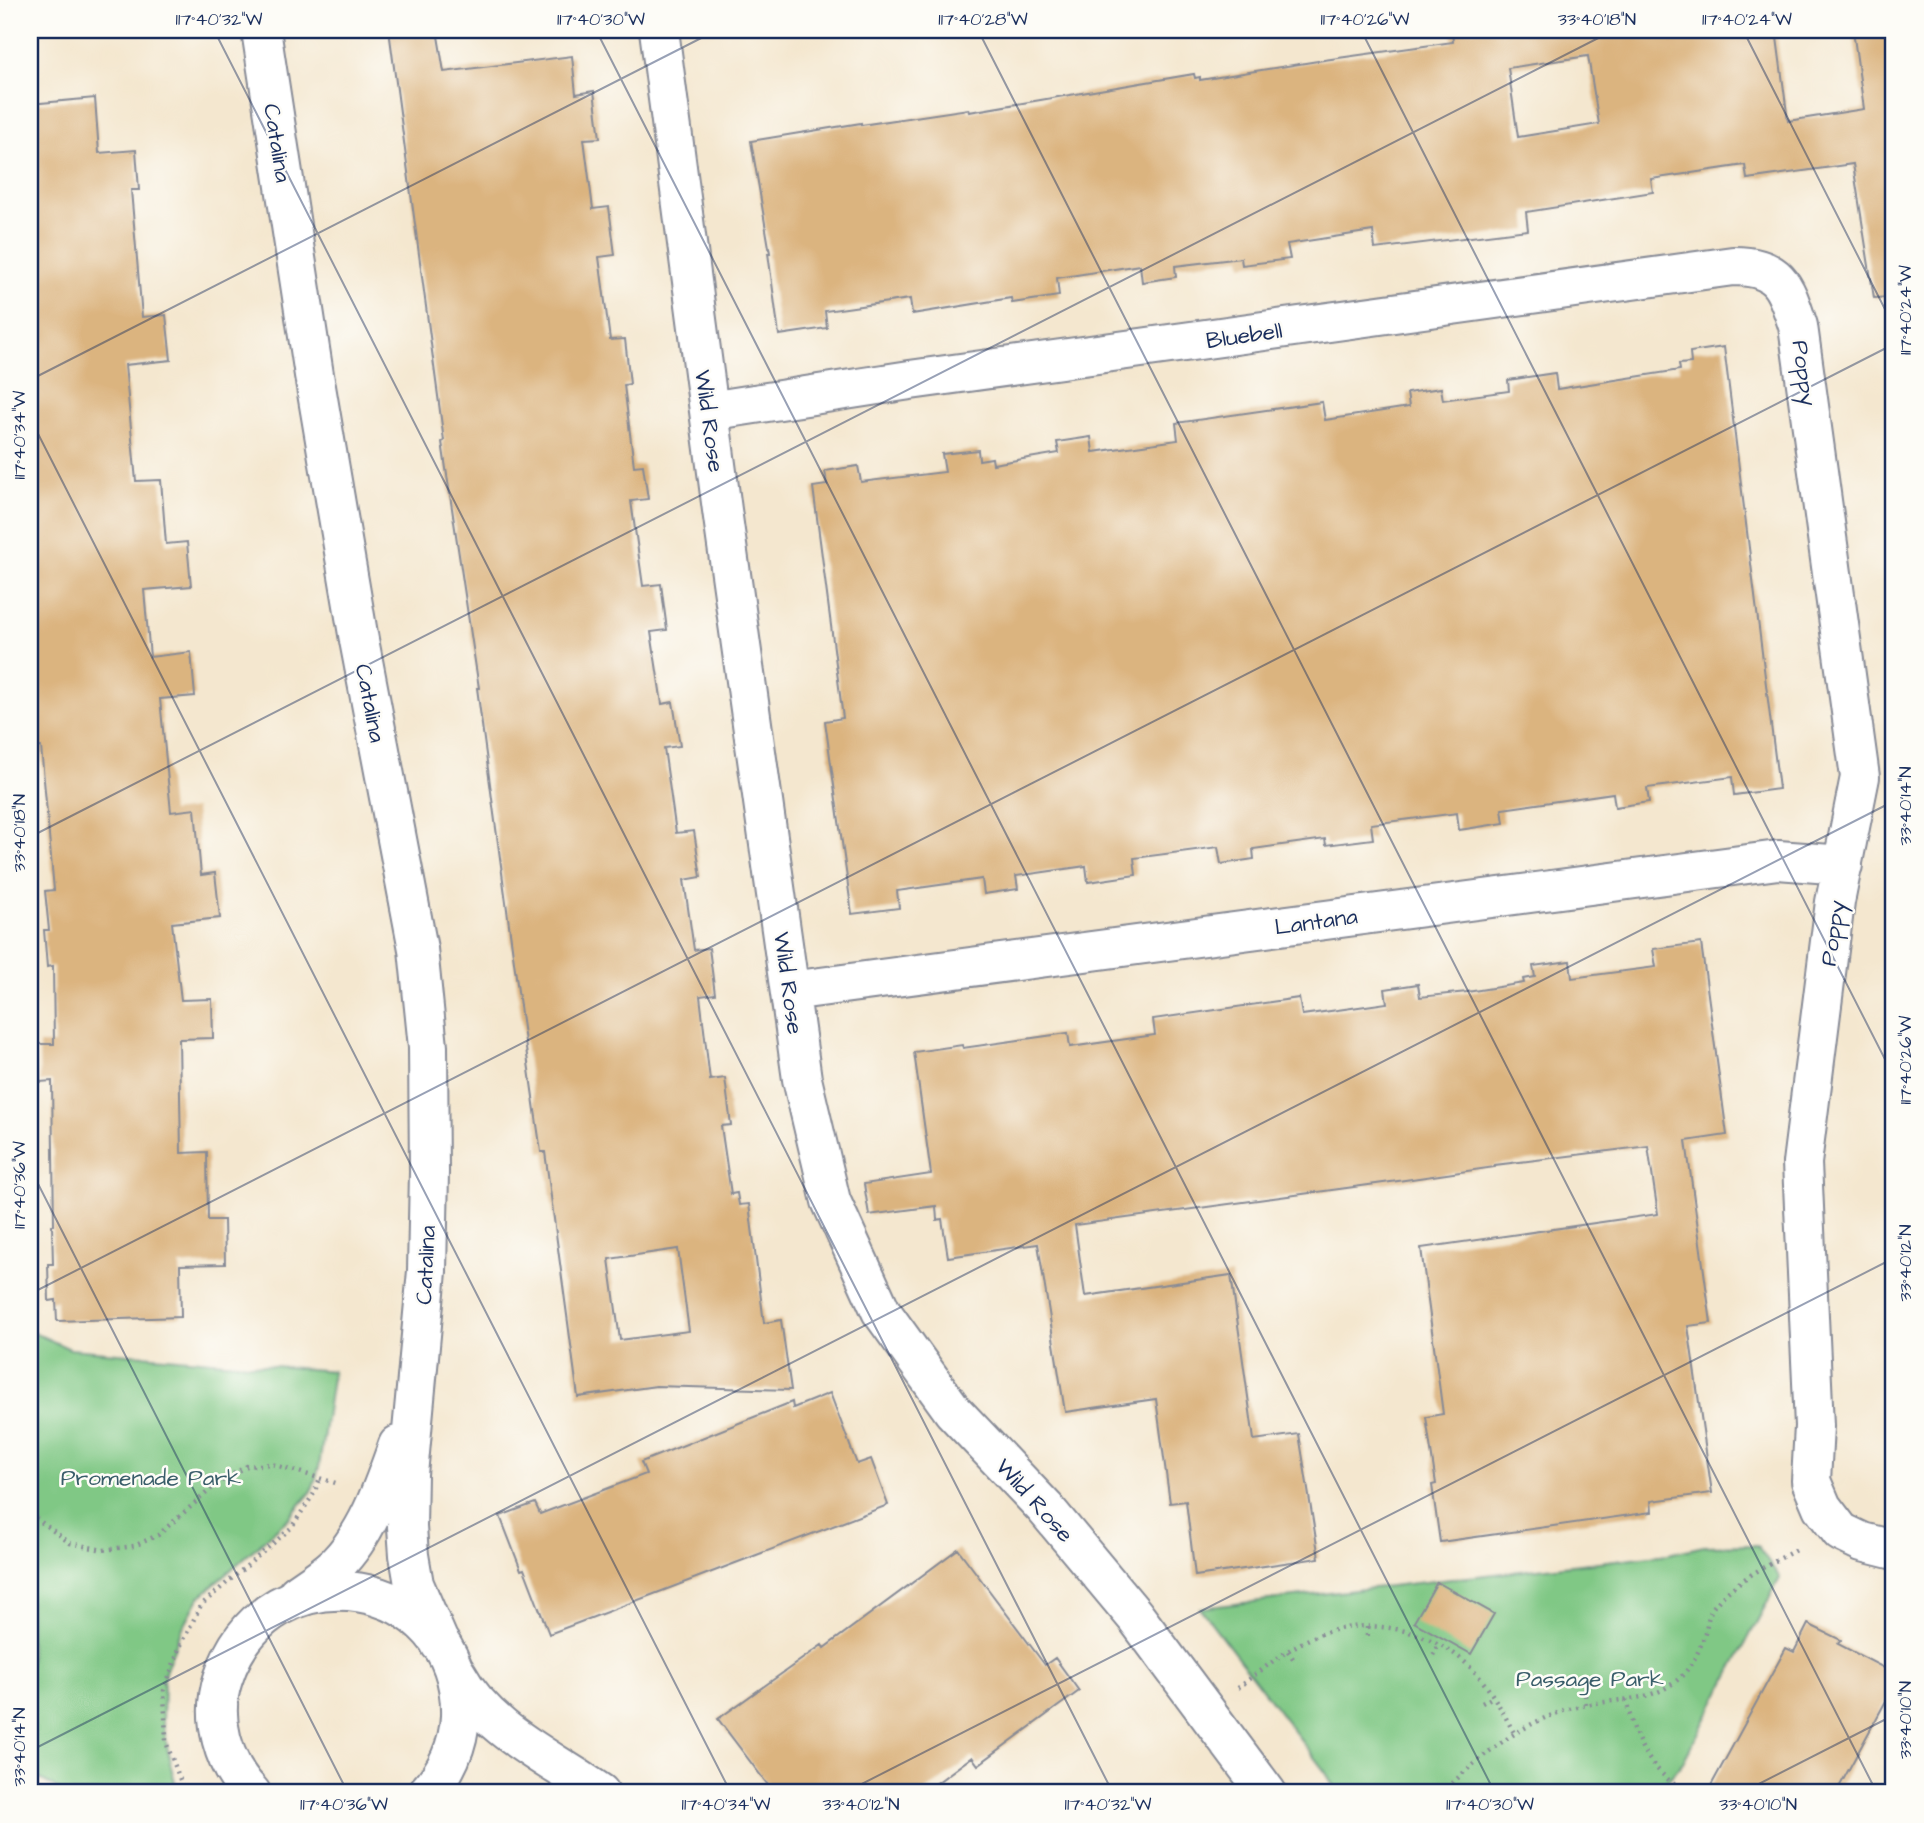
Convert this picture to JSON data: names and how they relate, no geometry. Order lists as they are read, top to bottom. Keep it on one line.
{"streets":{"street":["Catalina","Bluebell","Poppy","Wild Rose","Lantana"]},"crossings":[["Bluebell","Poppy"],["Bluebell","Wild Rose"],["Poppy","Lantana"],["Wild Rose","Lantana"]],"parks":["Promenade Park","Passage Park"],"coordinates":["117°40'32\"W","117°40'30\"W","117°40'28\"W","117°40'26\"W","33°40'18\"N","117°40'24\"W","117°40'34\"W","33°40'14\"N","117°40'36\"W","33°40'12\"N","33°40'10\"N"]}
